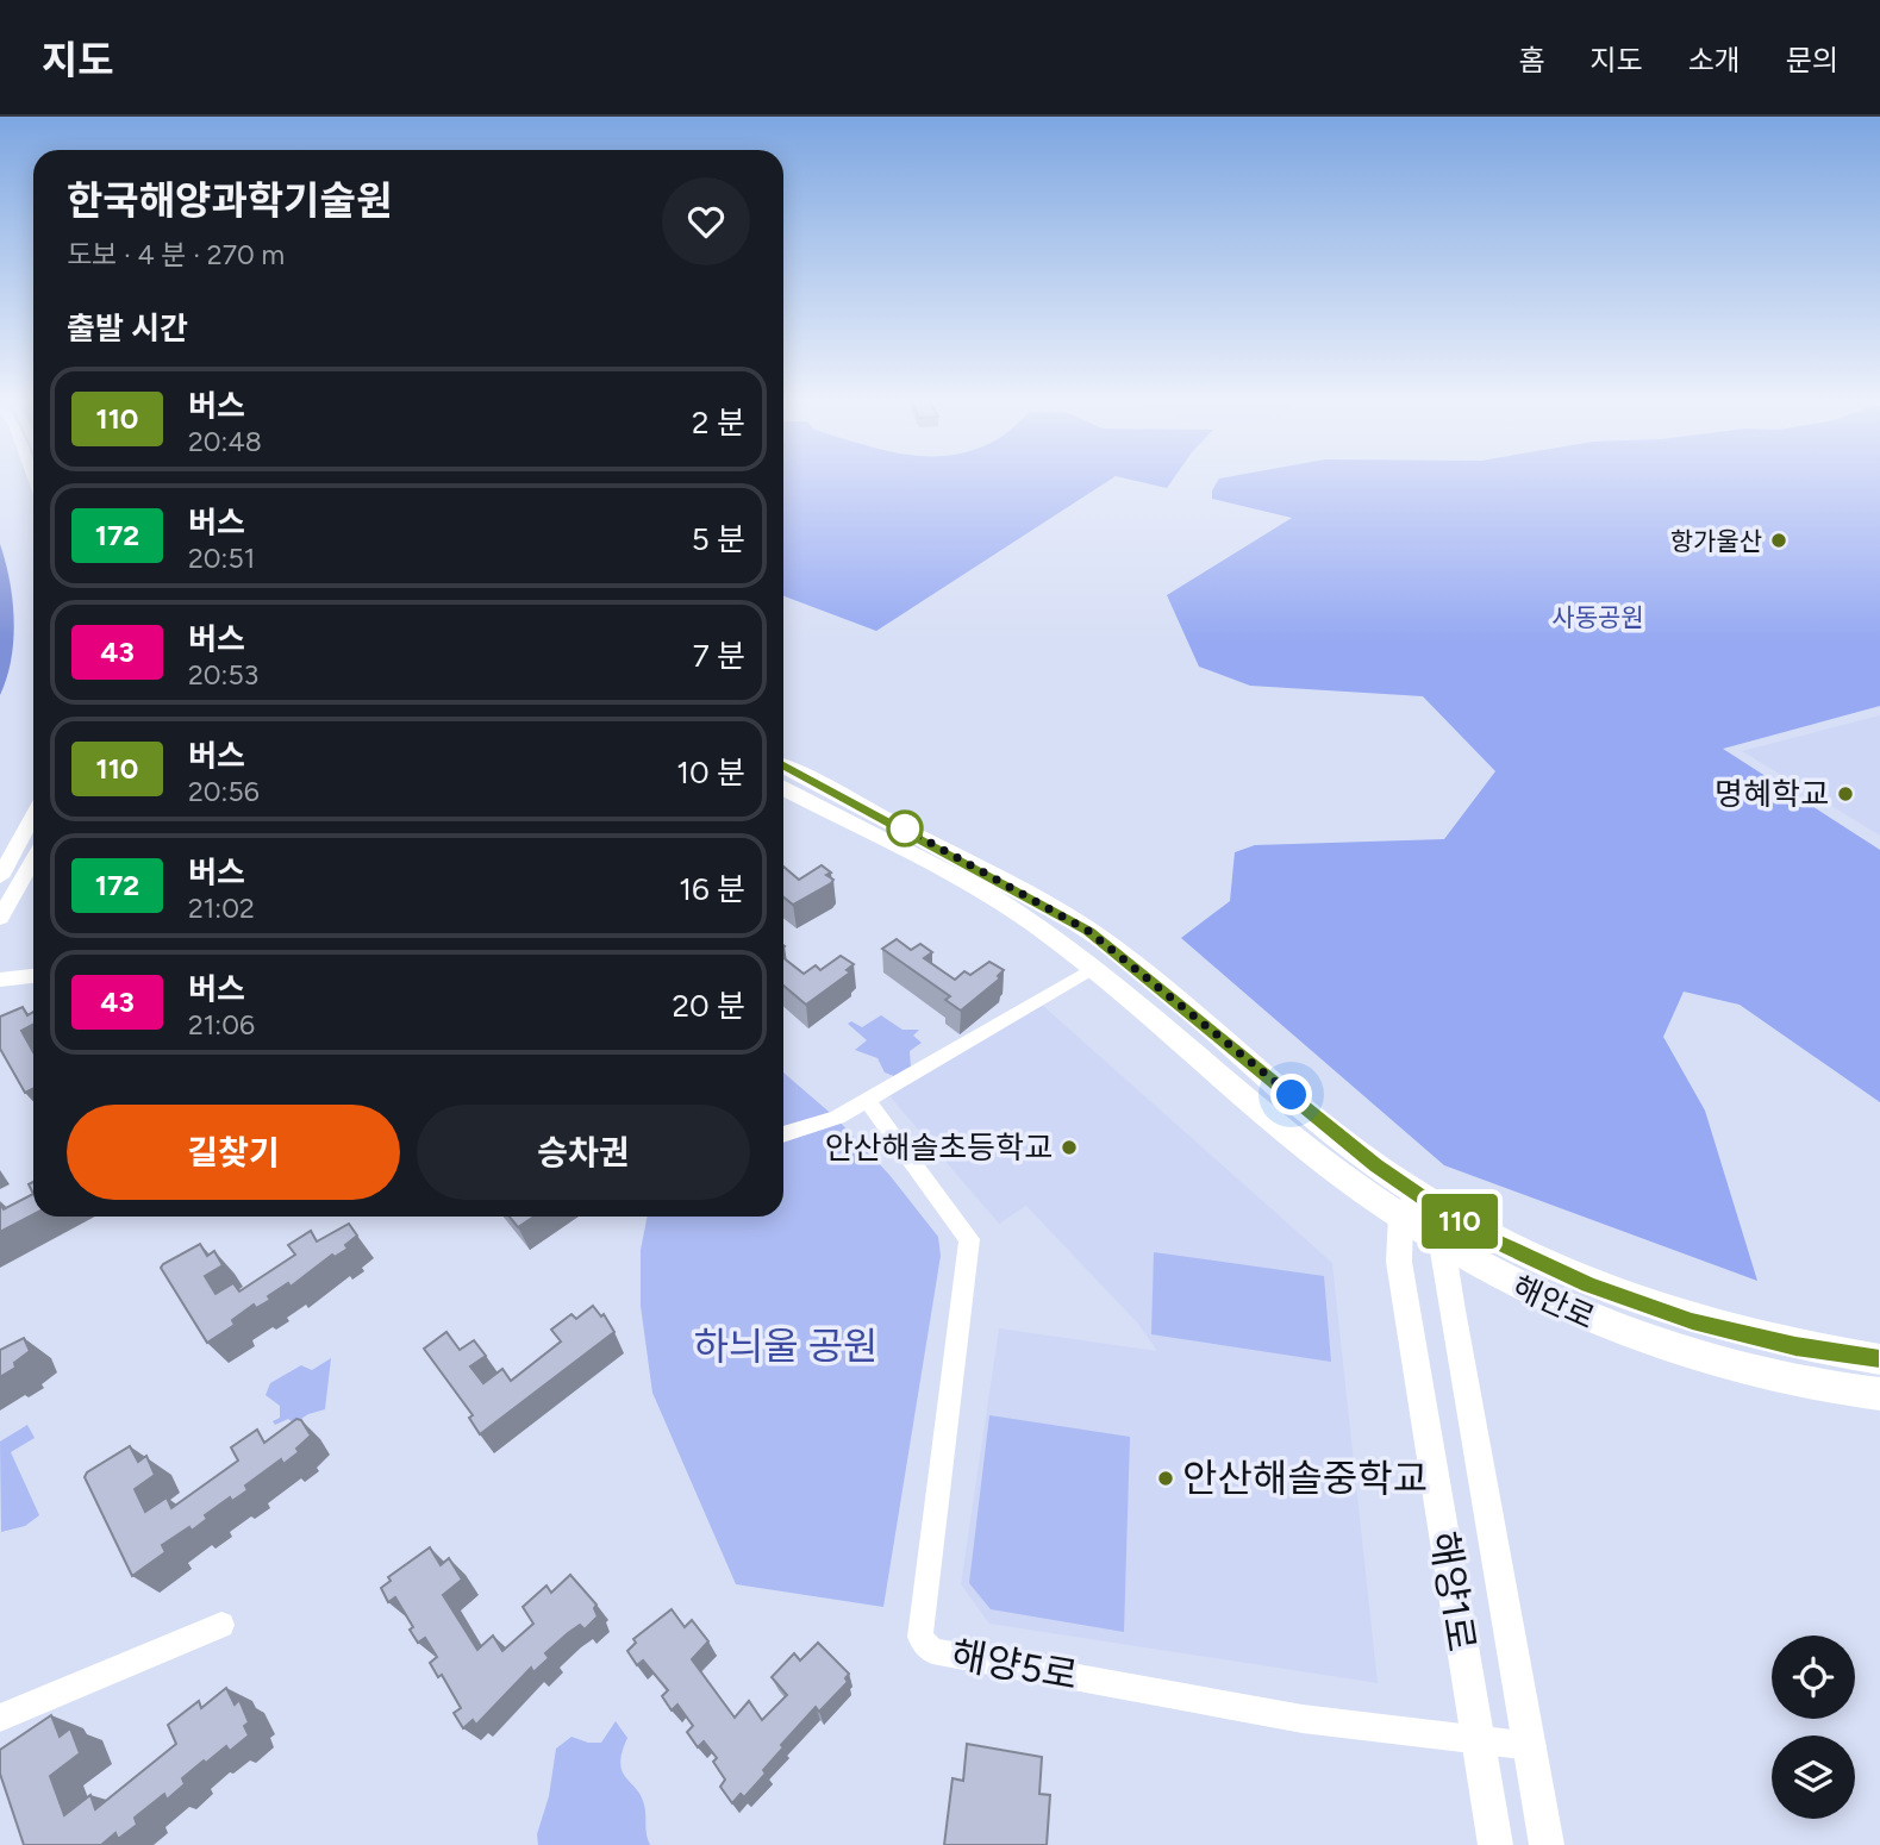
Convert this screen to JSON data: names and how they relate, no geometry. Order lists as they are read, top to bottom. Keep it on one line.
{"streets":{"main road":["해안로"],"street":["해양1로","해양5로"]},"crossings":[["해안로","해양1로"],["해양1로","해양5로"]],"parks":["사동공원","하늬울 공원"],"places":["항가울산","명혜학교","안산해솔초등학교","안산해솔중학교"],"lines":["bus line 110"],"page":{"header":"지도","nav":["홈","지도","소개","문의"],"on_map":"110","heading":[["한국해양과학기술원","도보 · 4 분 · 270 m"],"출발 시간"],"list":[{"mark":"110","name":"버스","note":"20:48","value":"2 분"},{"mark":"172","name":"버스","note":"20:51","value":"5 분"},{"mark":"43","name":"버스","note":"20:53","value":"7 분"},{"mark":"110","name":"버스","note":"20:56","value":"10 분"},{"mark":"172","name":"버스","note":"21:02","value":"16 분"},{"mark":"43","name":"버스","note":"21:06","value":"20 분"}],"buttons":["길찾기","승차권"]}}
